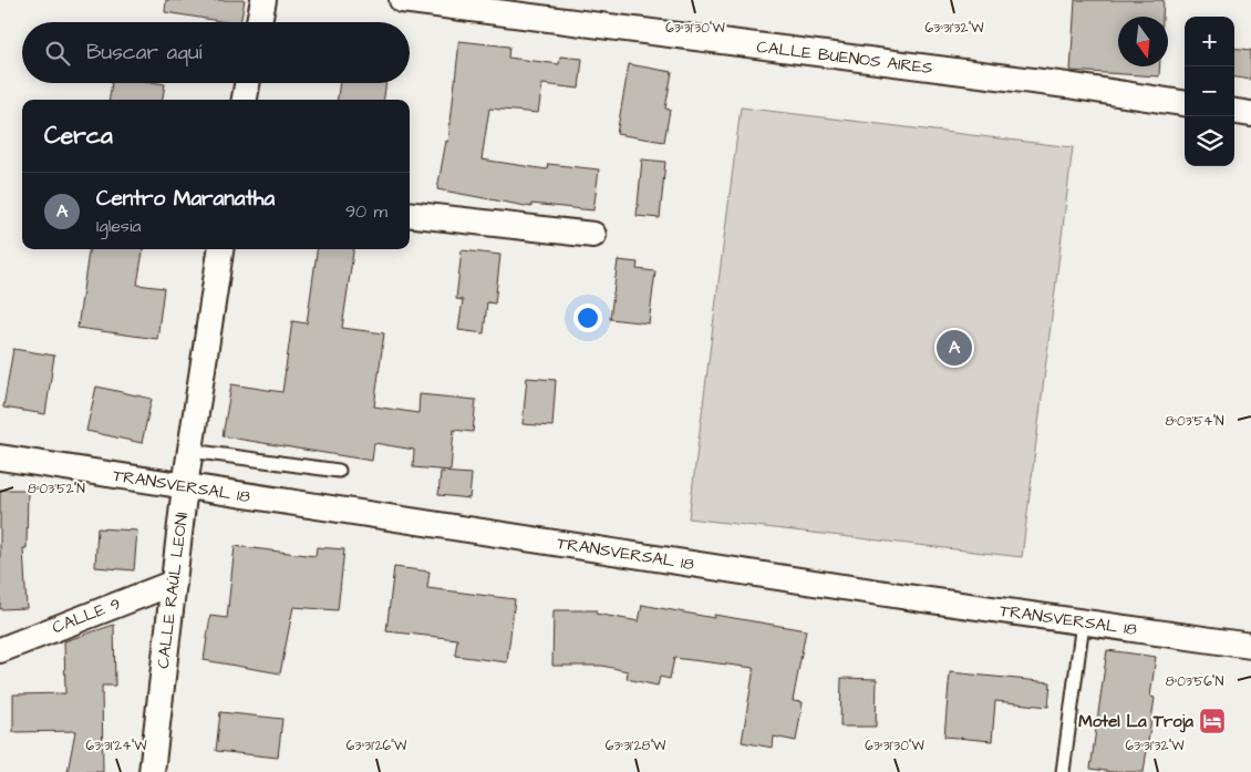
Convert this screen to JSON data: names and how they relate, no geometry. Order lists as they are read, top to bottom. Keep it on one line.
{"streets":{"street":["CALLE BUENOS AIRES","TRANSVERSAL 18","CALLE RAÚL LEONI","CALLE 9"]},"crossings":[["TRANSVERSAL 18","CALLE RAÚL LEONI"],["CALLE RAÚL LEONI","CALLE 9"]],"places":{"hotel":["Motel La Troja"]},"north":"bottom","page":{"map_buttons":["+","−"],"search":"Buscar aquí","heading":"Cerca","list":[{"mark":"A","name":"Centro Maranatha","note":"Iglesia","value":"90 m"}],"pins":"A"},"coordinates":["63°31'30\"W","63°31'32\"W","8°03'54\"N","8°03'52\"N","8°03'56\"N","63°31'24\"W","63°31'26\"W","63°31'28\"W"]}
